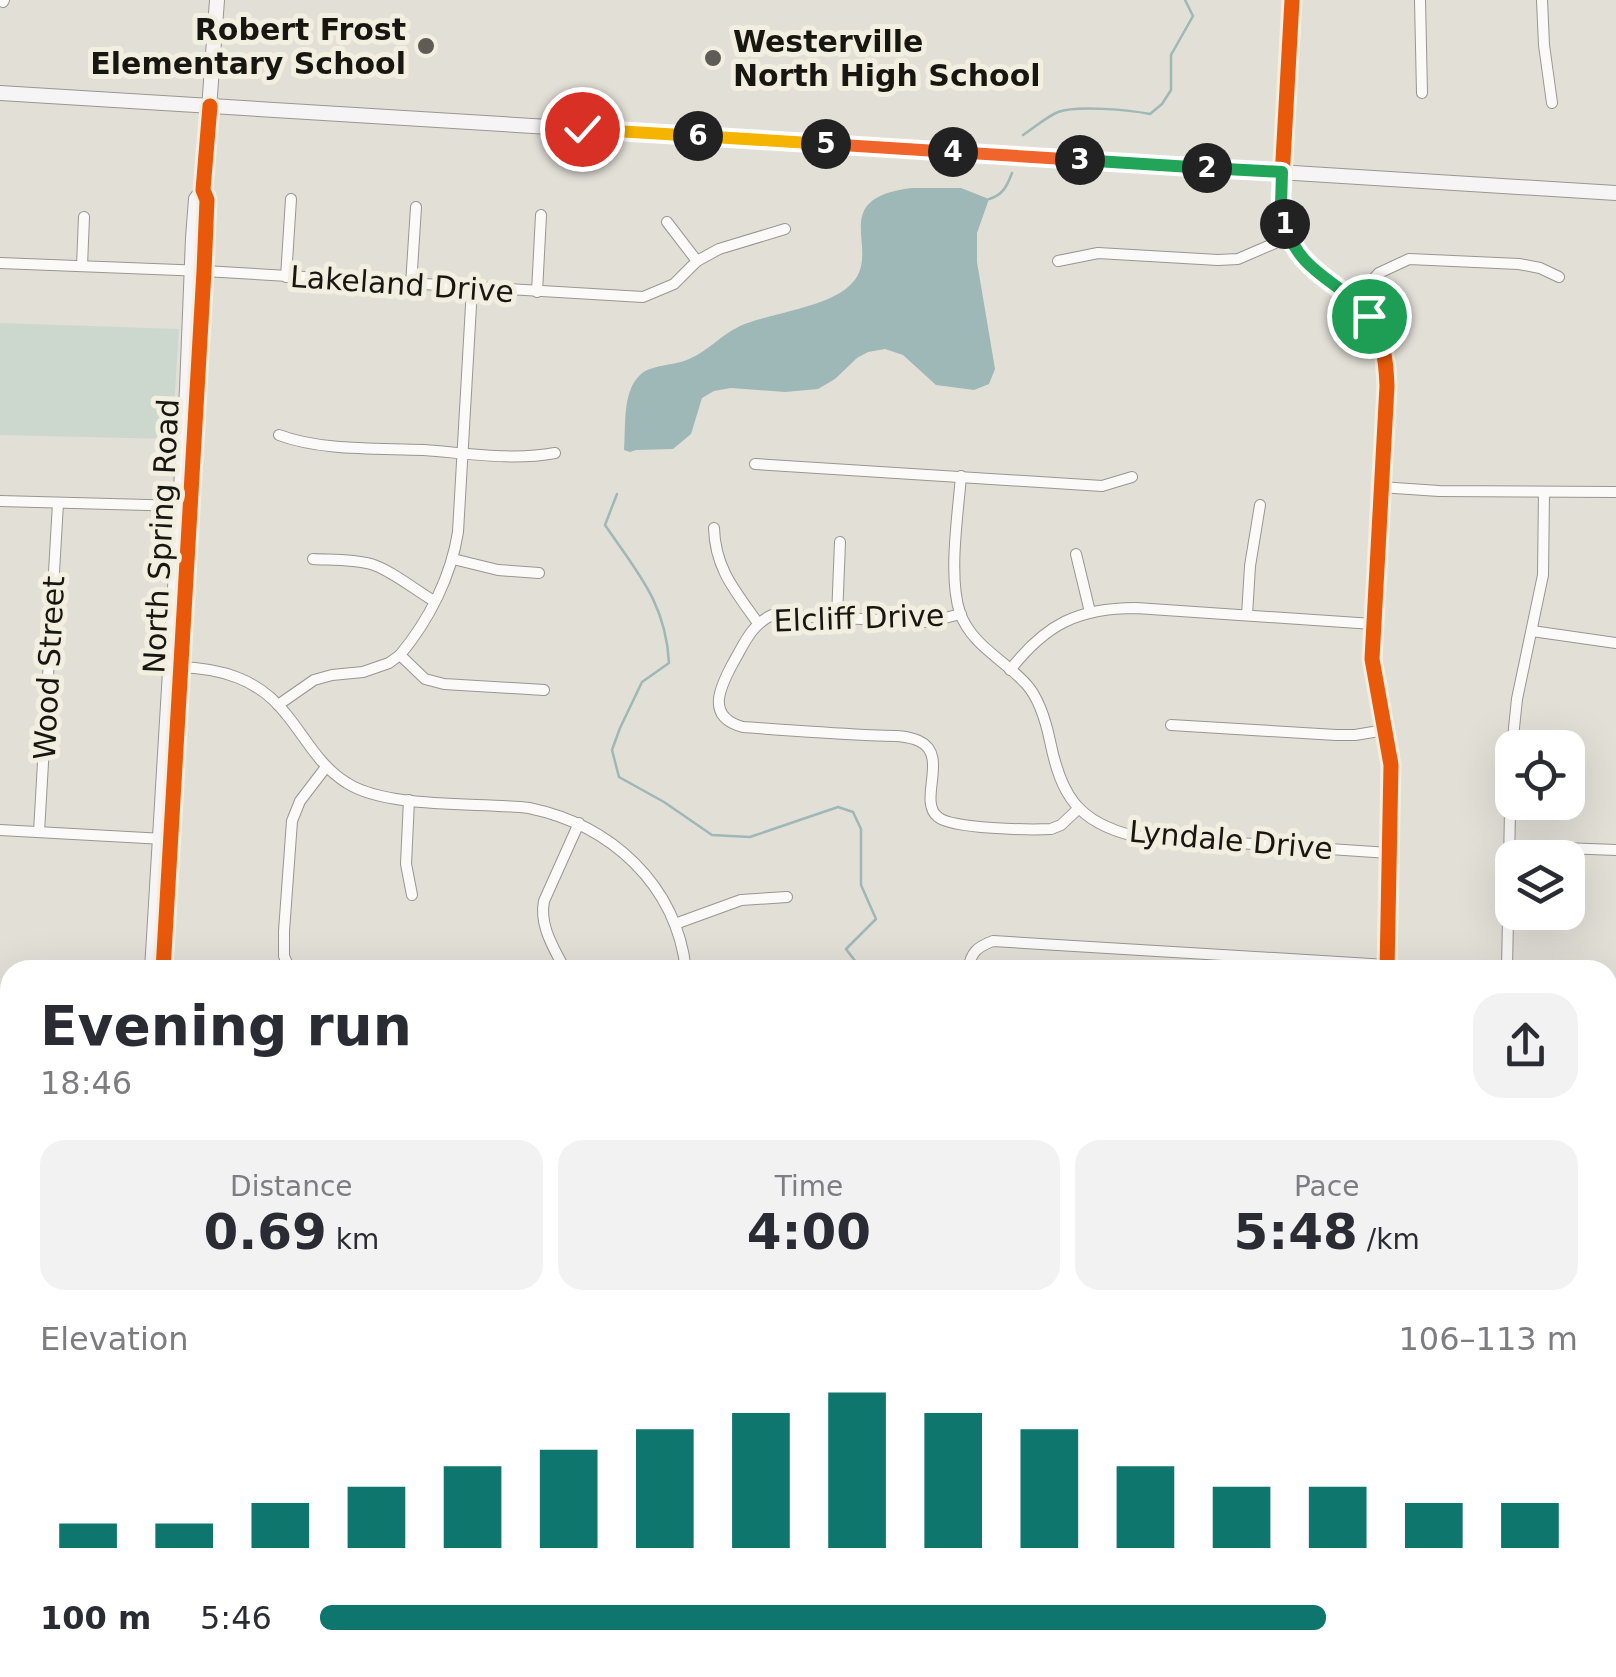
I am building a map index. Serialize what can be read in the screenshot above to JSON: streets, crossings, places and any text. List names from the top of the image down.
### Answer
{
  "streets": {
    "main road": ["North Spring Road"],
    "street": [
      "Lakeland Drive",
      "Elcliff Drive",
      "Wood Street",
      "Lyndale Drive"
    ]
  },
  "crossings": [
    ["Lakeland Drive", "North Spring Road"],
    ["Elcliff Drive", "Lyndale Drive"]
  ],
  "places": ["Robert Frost Elementary School", "Westerville North High School"],
  "page": {
    "pins": [
      "6",
      "5",
      "4",
      "3",
      "2",
      "1"
    ],
    "heading": ["Evening run", "18:46"],
    "stats": [
      ["Distance", "0.69 km"],
      ["Time", "4:00"],
      ["Pace", "5:48 /km"]
    ],
    "chart": ["Elevation", "106–113 m"],
    "list": [
      {
        "name": "100 m",
        "note": "5:46"
      }
    ]
  }
}
